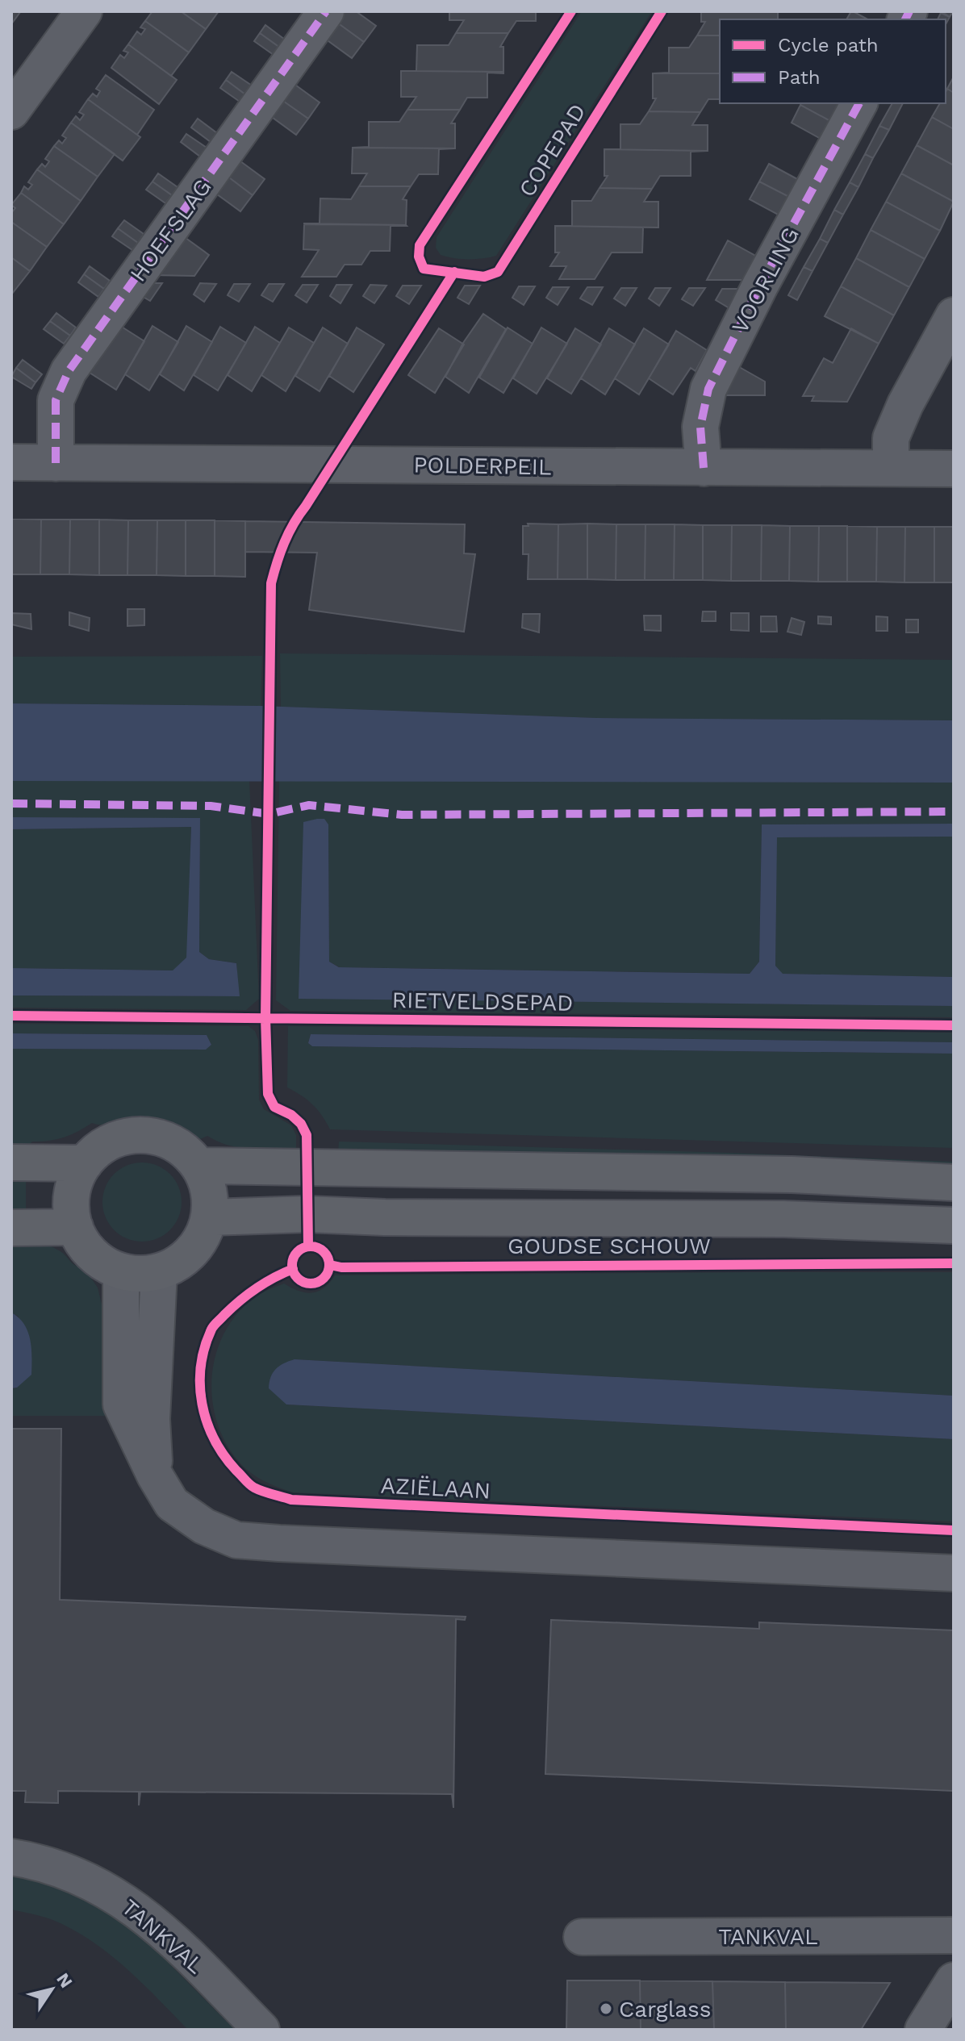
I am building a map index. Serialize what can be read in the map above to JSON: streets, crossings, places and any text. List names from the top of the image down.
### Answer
{
  "streets": {
    "main road": ["GOUDSE SCHOUW"],
    "street": [
      "HOEFSLAG",
      "VOORLING",
      "POLDERPEIL",
      "TANKVAL"
    ],
    "cycle path": ["COPEPAD", "RIETVELDSEPAD", "AZIËLAAN"]
  },
  "crossings": [
    ["HOEFSLAG", "POLDERPEIL"],
    ["VOORLING", "POLDERPEIL"]
  ],
  "places": ["Carglass"],
  "legend": ["Cycle path", "Path"],
  "north": "top right"
}
